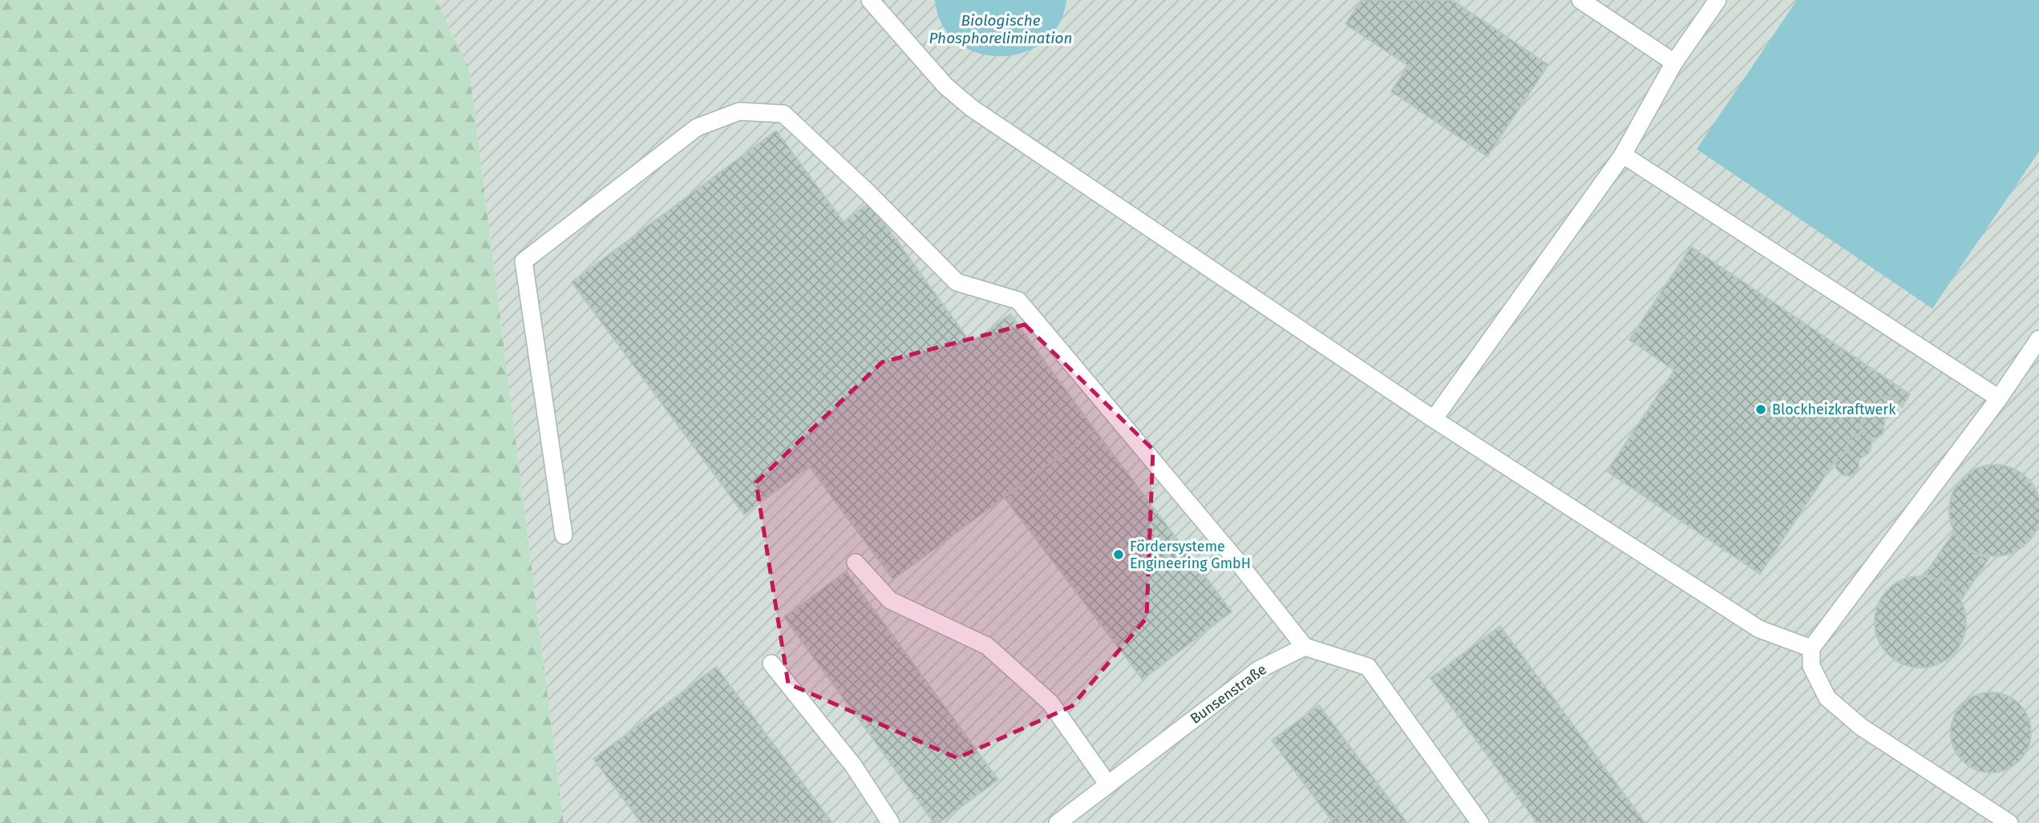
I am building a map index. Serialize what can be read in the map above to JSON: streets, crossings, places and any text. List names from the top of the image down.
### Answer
{
  "streets": {
    "street": ["Bunsenstraße"]
  },
  "water": ["Biologische Phosphorelimination"],
  "places": ["Blockheizkraftwerk", "Fördersysteme Engineering GmbH"]
}
